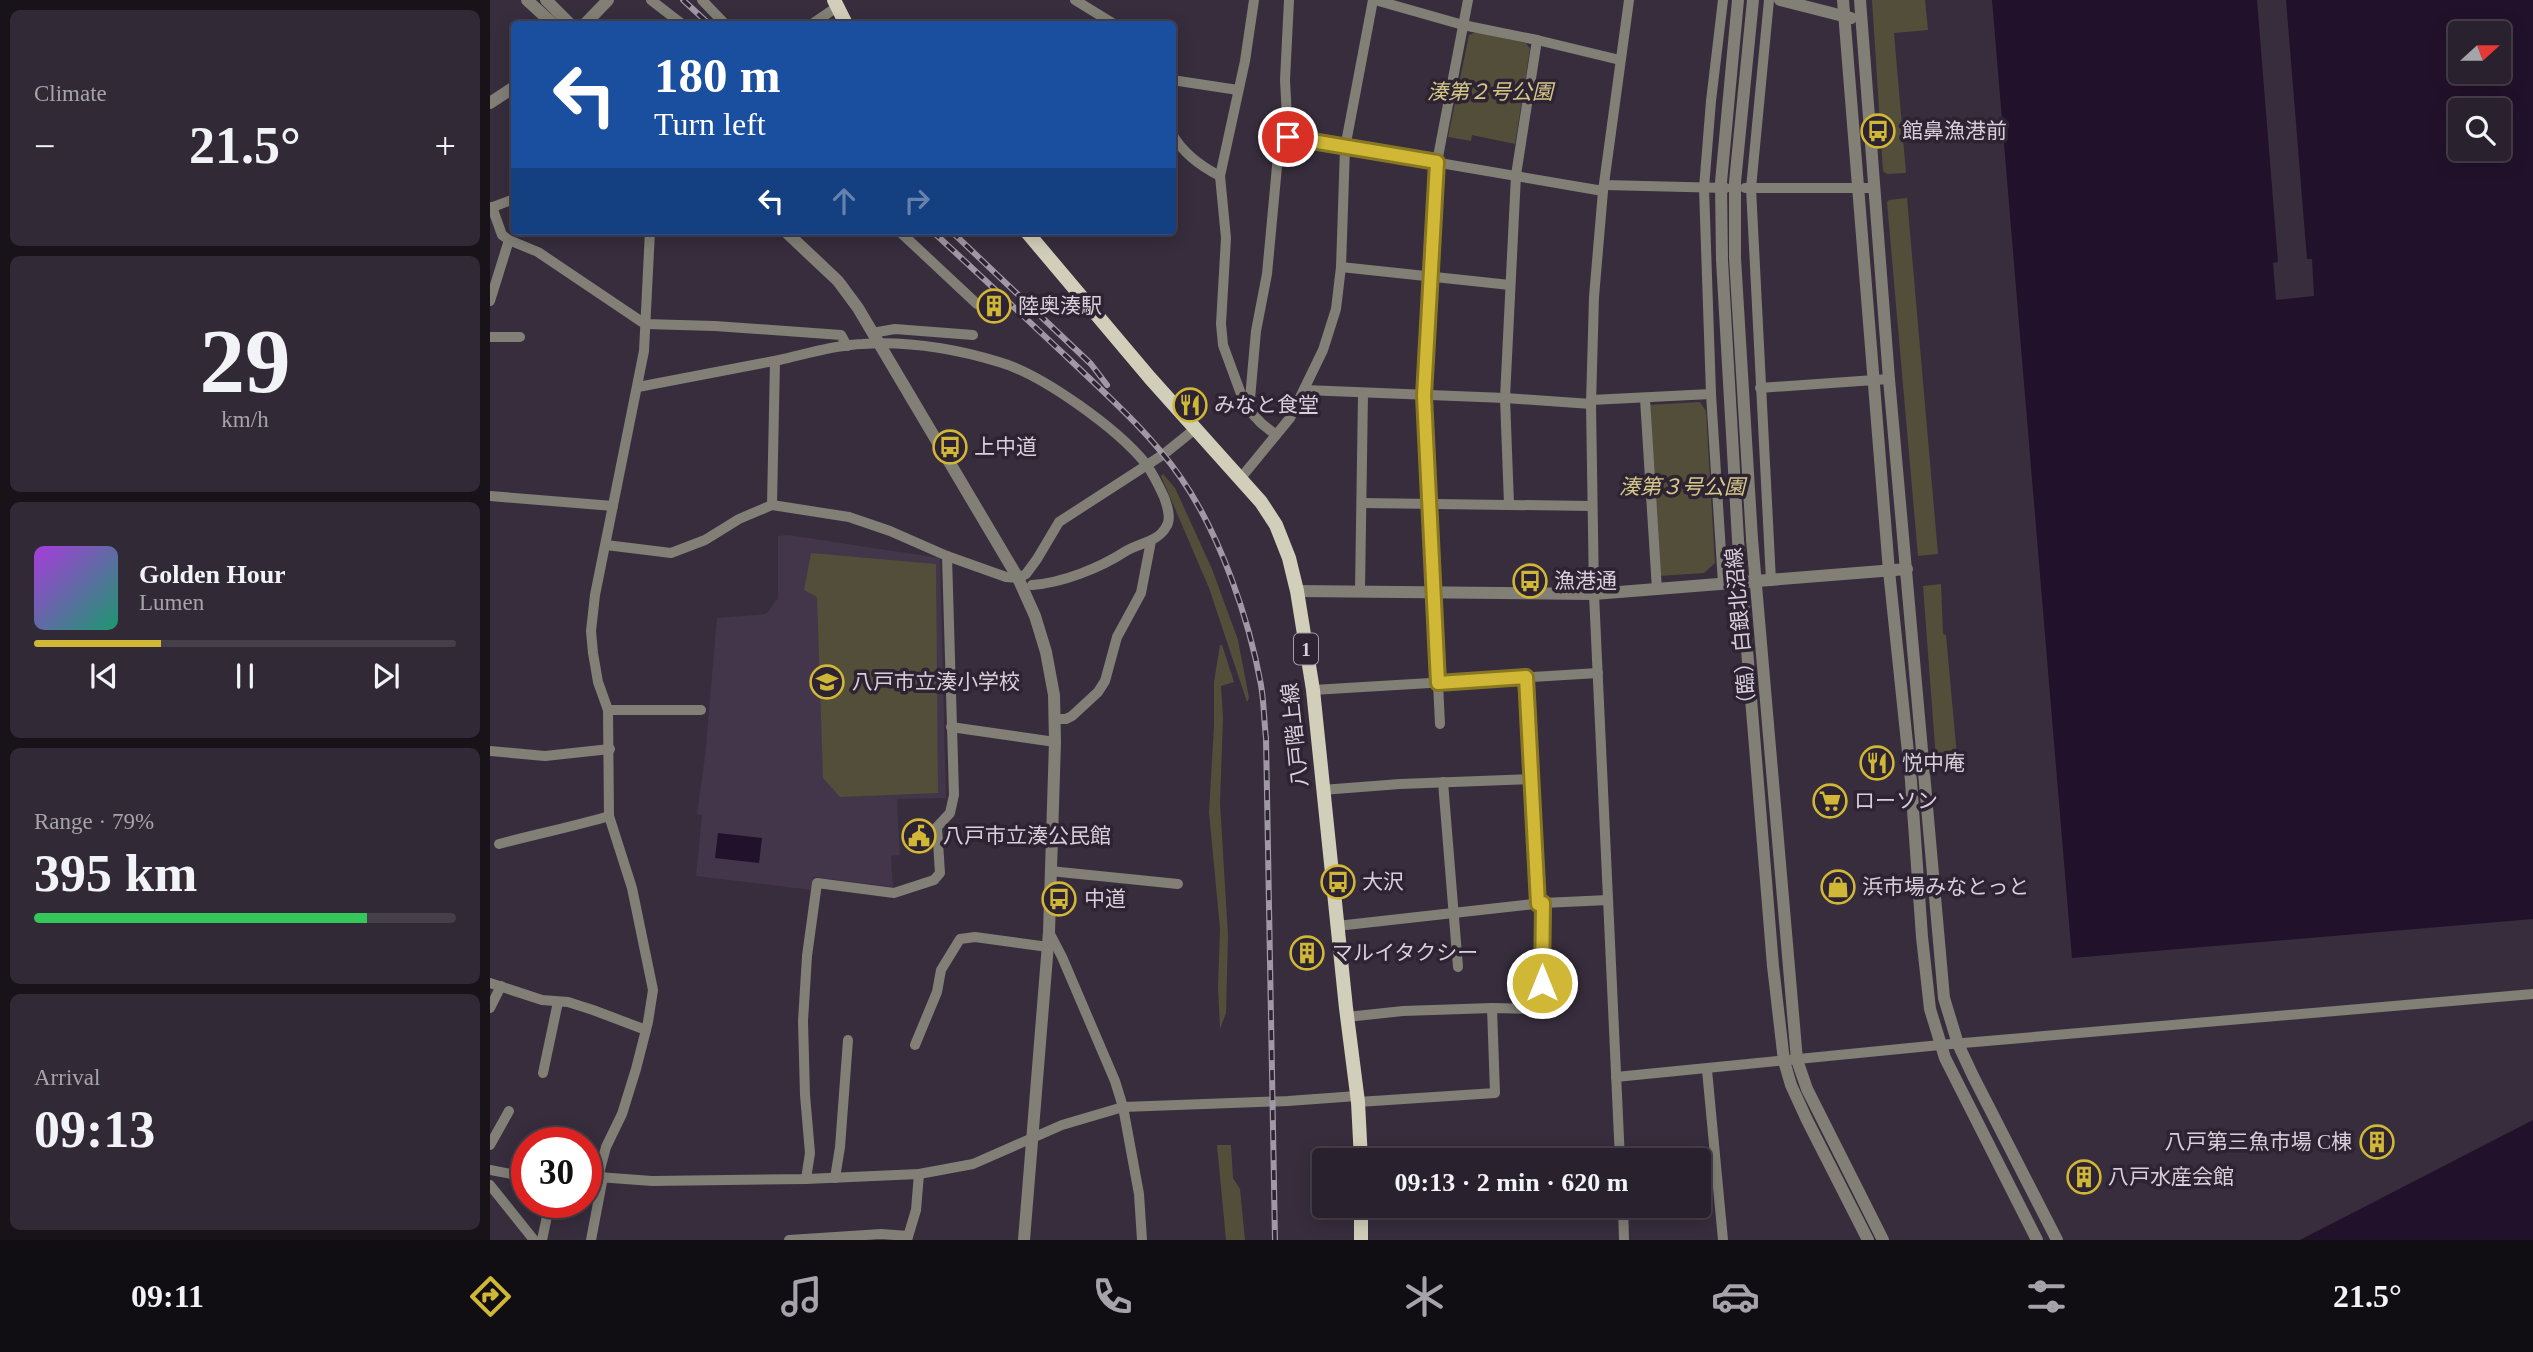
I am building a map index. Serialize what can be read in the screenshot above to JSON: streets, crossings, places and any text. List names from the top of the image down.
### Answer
{
  "streets": {
    "main road": ["1", "八戸階上線"],
    "street": ["（臨）白銀北沼線"]
  },
  "parks": ["湊第２号公園", "湊第３号公園"],
  "places": {
    "bus stop": [
      "館鼻漁港前",
      "上中道",
      "漁港通",
      "大沢",
      "中道"
    ],
    "building": [
      "陸奥湊駅",
      "マルイタクシー",
      "八戸第三魚市場 C棟",
      "八戸水産会館"
    ],
    "restaurant": ["みなと食堂", "悦中庵"],
    "school or university": ["八戸市立湊小学校"],
    "supermarket": ["ローソン"],
    "public building": ["八戸市立湊公民館"],
    "shop": ["浜市場みなとっと"]
  },
  "north": "right",
  "page": {
    "tile": [
      "Climate",
      ["29", "km/h"],
      ["Range · 79%", "395 km"],
      ["Arrival", "09:13"]
    ],
    "turn": ["180 m", "Turn left"],
    "heat": ["−", "21.5°", "+"],
    "song": ["Golden Hour", "Lumen"],
    "limit": "30",
    "trip": "09:13 · 2 min · 620 m",
    "tabs": ["09:11", "21.5°"]
  }
}
